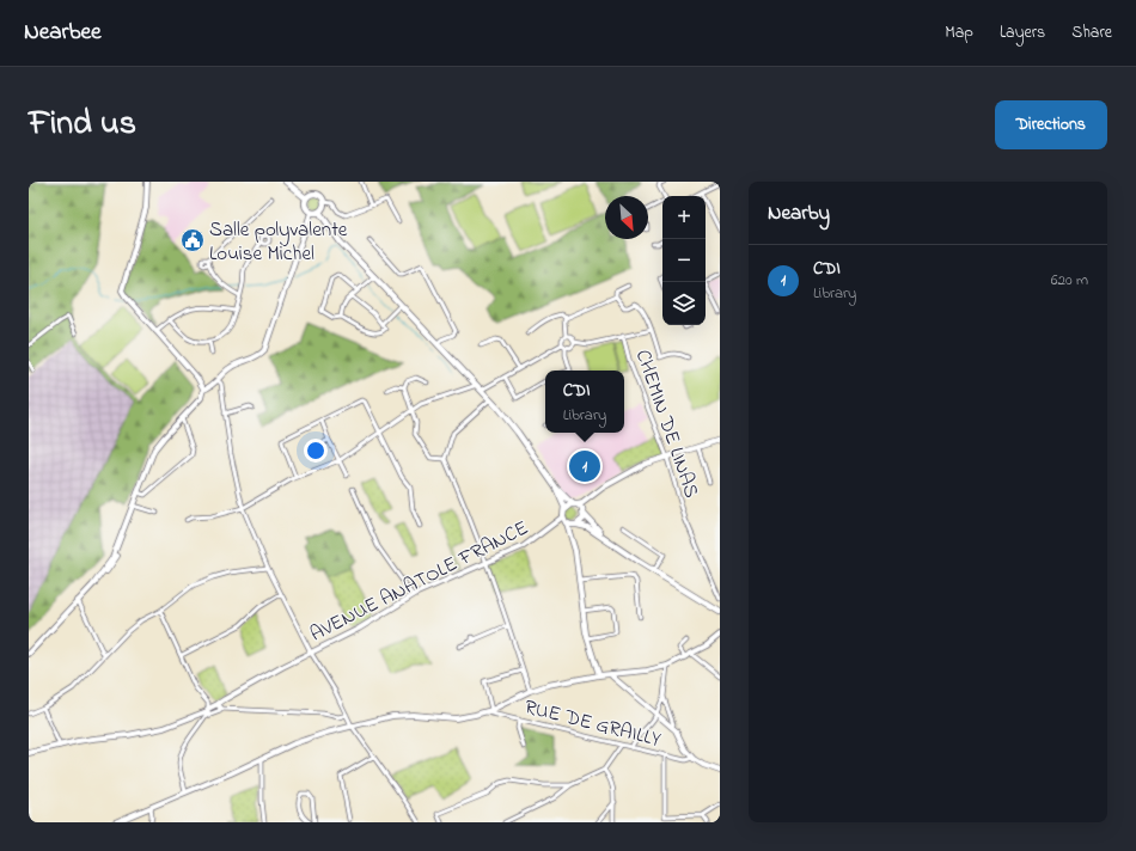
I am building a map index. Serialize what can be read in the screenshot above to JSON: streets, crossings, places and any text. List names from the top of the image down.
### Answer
{
  "streets": {
    "street": ["CHEMIN DE LINAS", "AVENUE ANATOLE FRANCE", "RUE DE GRAILLY"]
  },
  "places": {
    "public building": ["Salle polyvalente Louise Michel"]
  },
  "north": "bottom right",
  "page": {
    "header": "Nearbee",
    "nav": ["Map", "Layers", "Share"],
    "title": "Find us",
    "buttons": "Directions",
    "heading": "Nearby",
    "map_buttons": ["+", "−"],
    "list": [
      {
        "mark": "1",
        "name": "CDI",
        "note": "Library",
        "value": "620 m"
      }
    ],
    "popup": ["CDI", "Library"],
    "pins": "1"
  }
}
